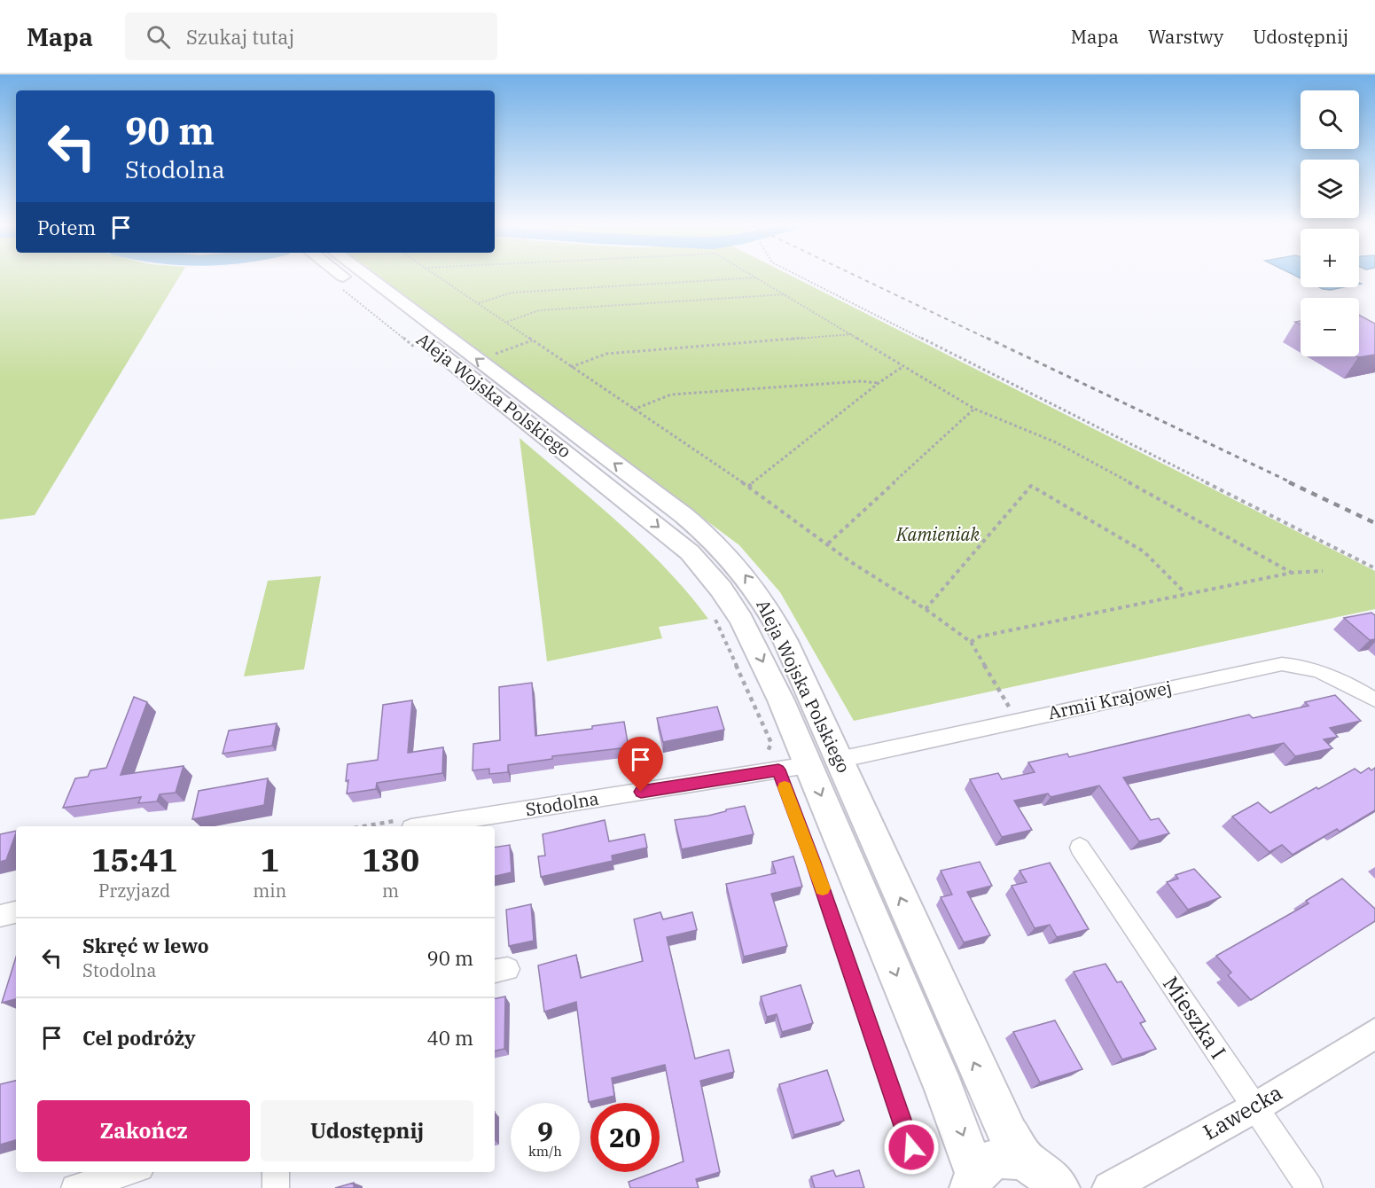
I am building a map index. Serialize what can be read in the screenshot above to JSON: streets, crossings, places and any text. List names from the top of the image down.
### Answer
{
  "streets": {
    "main road": ["Aleja Wojska Polskiego"],
    "street": [
      "Armii Krajowej",
      "Stodolna",
      "Mieszka I",
      "Ławecka"
    ]
  },
  "crossings": [
    ["Aleja Wojska Polskiego", "Armii Krajowej"],
    ["Aleja Wojska Polskiego", "Stodolna"],
    ["Armii Krajowej", "Stodolna"],
    ["Mieszka I", "Ławecka"]
  ],
  "parks": ["Kamieniak"],
  "page": {
    "header": "Mapa",
    "search": "Szukaj tutaj",
    "nav": ["Mapa", "Warstwy", "Udostępnij"],
    "map_buttons": ["+", "−"],
    "turn": ["90 m", "Stodolna"],
    "then": "Potem",
    "eta": [
      "15:41",
      "Przyjazd",
      "1",
      "min",
      "130",
      "m"
    ],
    "list": [
      {
        "name": "Skręć w lewo",
        "note": "Stodolna",
        "value": "90 m"
      },
      {
        "name": "Cel podróży",
        "value": "40 m"
      }
    ],
    "buttons": ["Zakończ", "Udostępnij"],
    "speed": "9 km/h",
    "limit": "20"
  }
}
